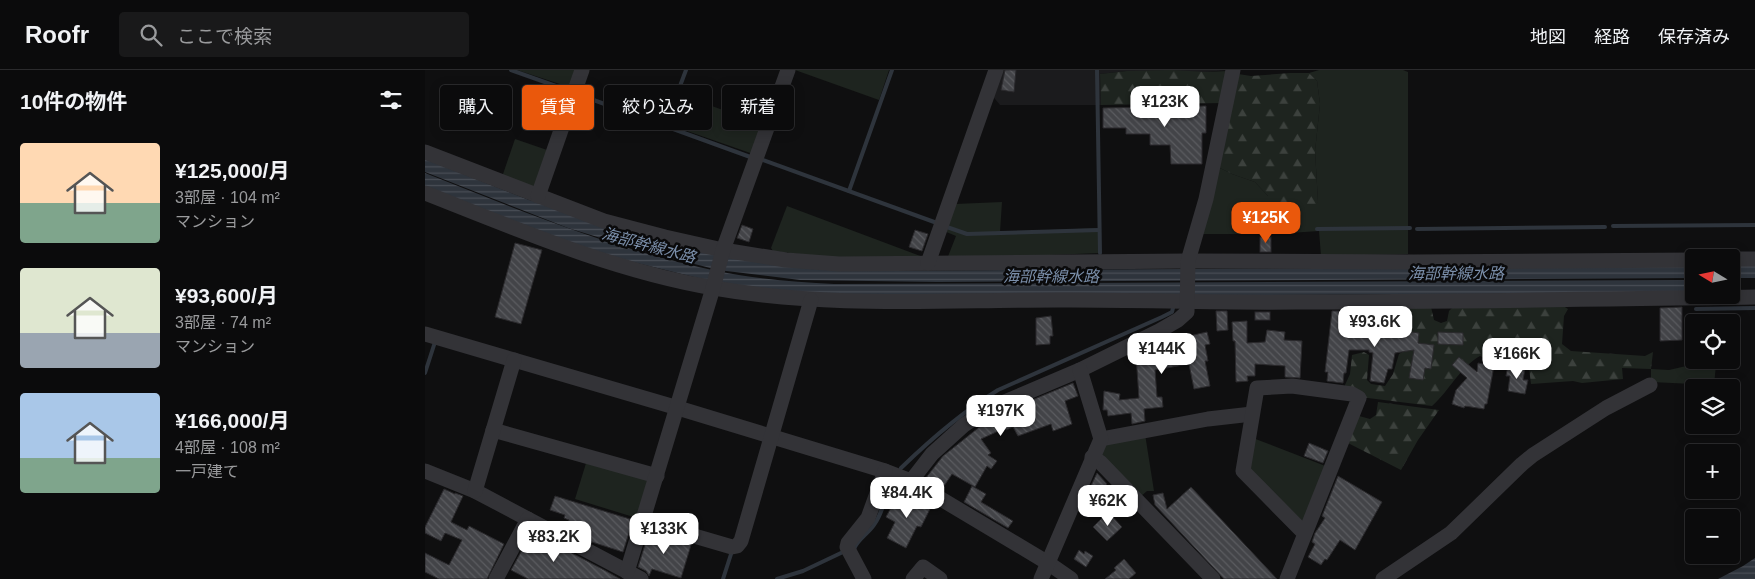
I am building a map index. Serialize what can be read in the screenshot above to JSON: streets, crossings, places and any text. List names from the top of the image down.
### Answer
{
  "water": ["海部幹線水路"],
  "north": "left",
  "page": {
    "header": "Roofr",
    "search": "ここで検索",
    "nav": ["地図", "経路", "保存済み"],
    "heading": "10件の物件",
    "chip": [
      "購入",
      "賃貸",
      "絞り込み",
      "新着"
    ],
    "price": [
      "¥123K",
      "¥125K",
      "¥93.6K",
      "¥144K",
      "¥166K",
      "¥197K",
      "¥84.4K",
      "¥62K",
      "¥133K",
      "¥83.2K"
    ],
    "list": [
      {
        "name": "¥125,000/月",
        "note": "3部屋 · 104 m² · マンション"
      },
      {
        "name": "¥93,600/月",
        "note": "3部屋 · 74 m² · マンション"
      },
      {
        "name": "¥166,000/月",
        "note": "4部屋 · 108 m² · 一戸建て"
      }
    ],
    "map_buttons": ["+", "−"]
  }
}
